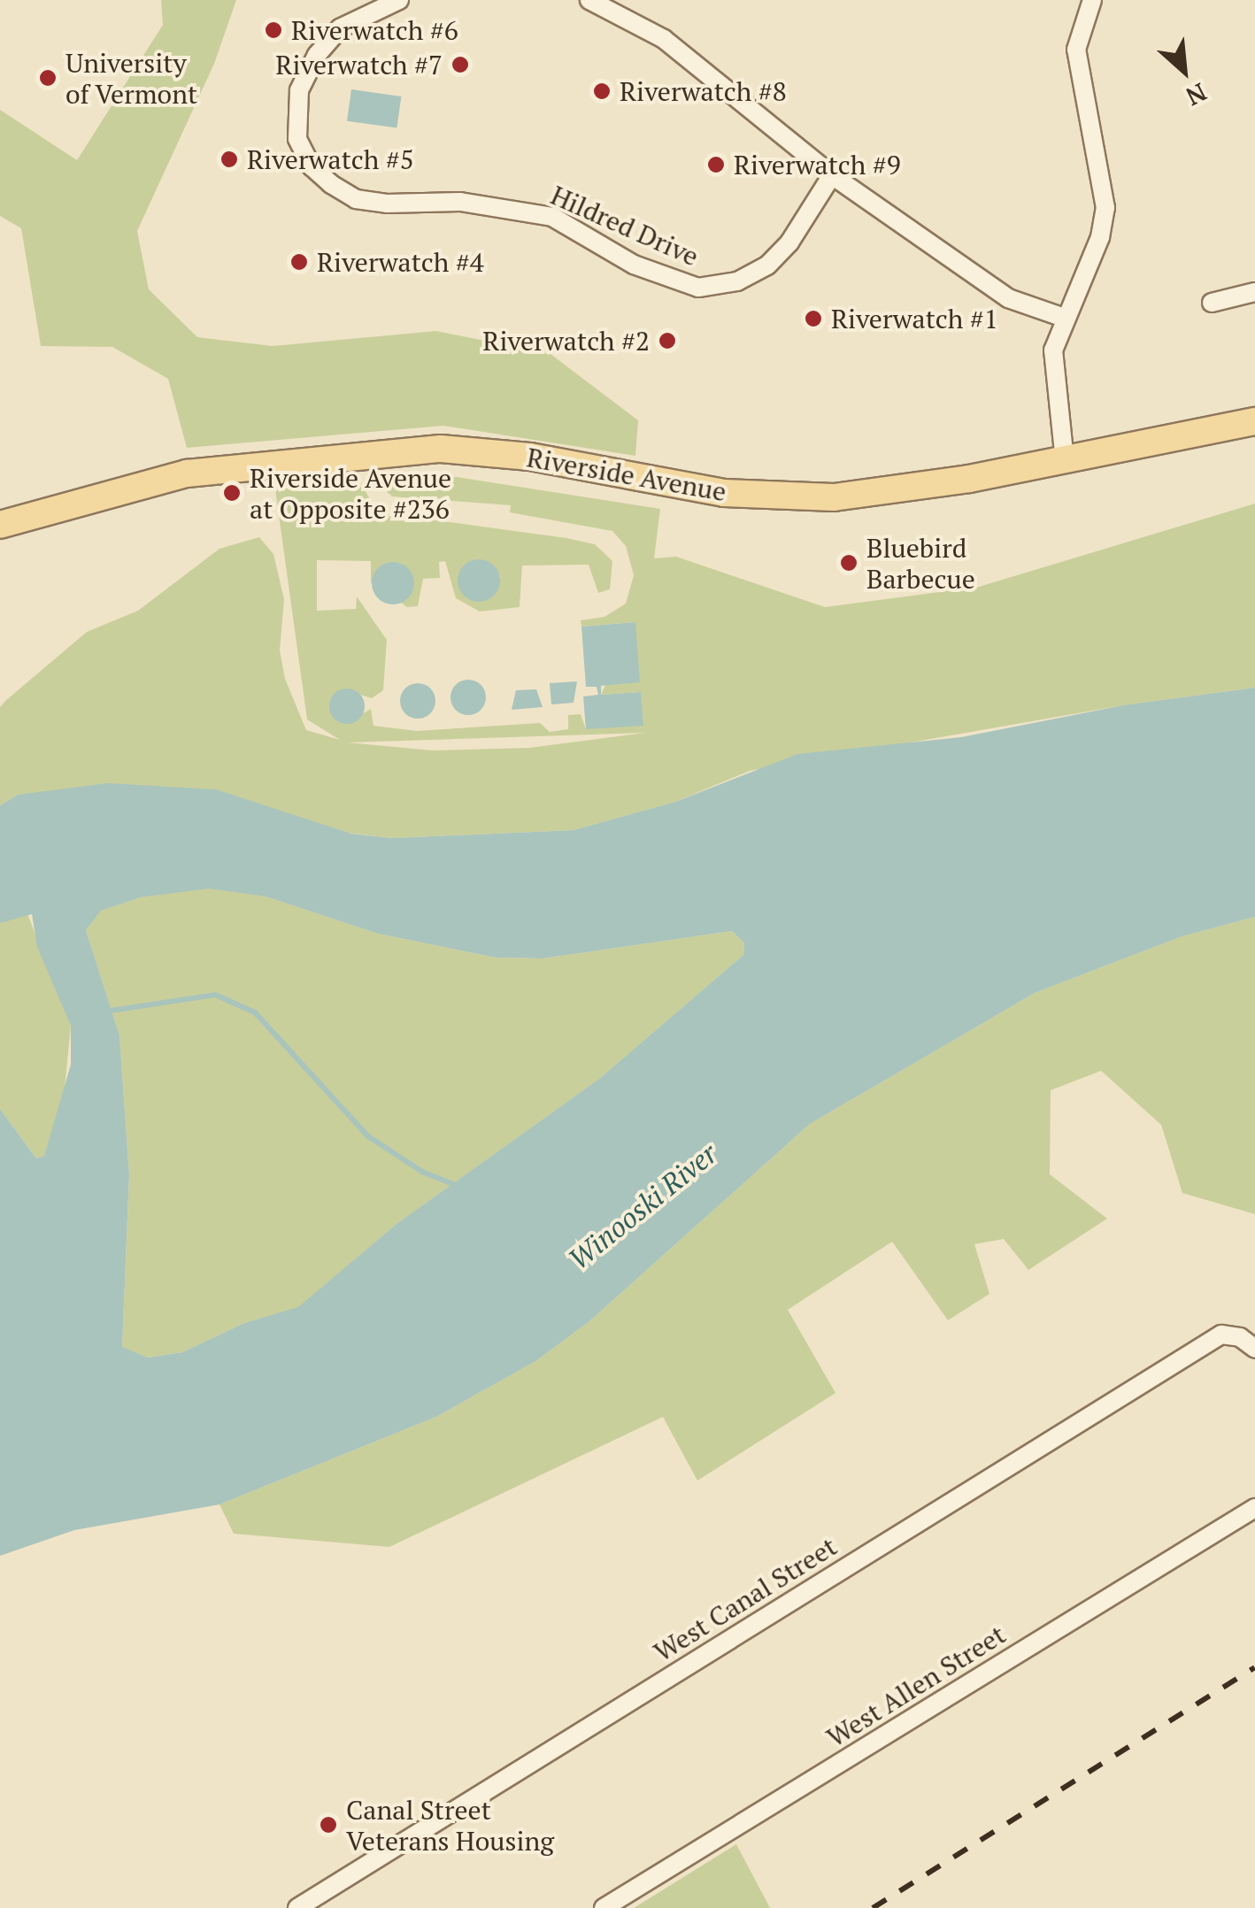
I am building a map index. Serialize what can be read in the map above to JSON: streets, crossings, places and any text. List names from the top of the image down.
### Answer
{
  "streets": {
    "main road": ["Riverside Avenue"],
    "street": ["Hildred Drive", "West Canal Street", "West Allen Street"]
  },
  "water": ["Winooski River"],
  "places": [
    "Riverwatch #6",
    "Riverwatch #7",
    "University of Vermont",
    "Riverwatch #8",
    "Riverwatch #5",
    "Riverwatch #9",
    "Riverwatch #4",
    "Riverwatch #1",
    "Riverwatch #2",
    "Riverside Avenue at Opposite #236",
    "Bluebird Barbecue",
    "Canal Street Veterans Housing"
  ],
  "north": "bottom right"
}
